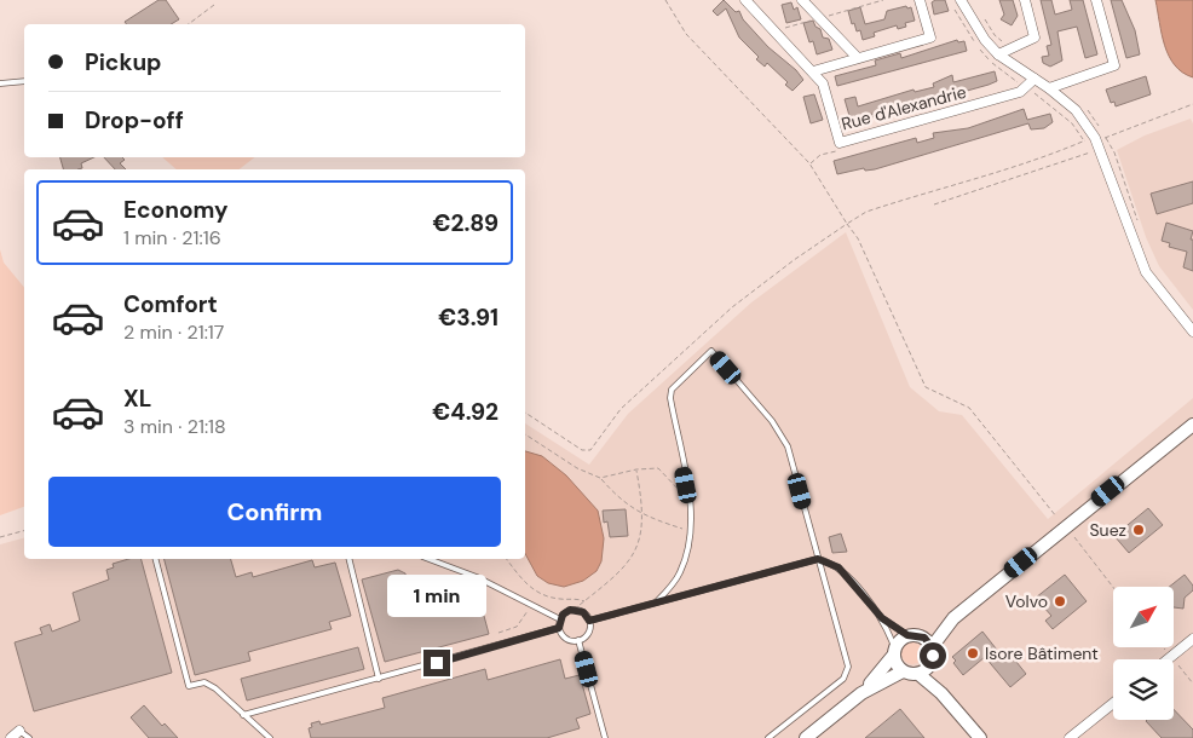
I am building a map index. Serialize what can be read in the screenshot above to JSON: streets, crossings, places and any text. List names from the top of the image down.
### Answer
{
  "streets": {
    "street": ["Rue d'Alexandrie"]
  },
  "places": ["Suez", "Volvo", "Isore Bâtiment"],
  "north": "top right",
  "page": {
    "banner": ["Pickup", "Drop-off"],
    "list": [
      {
        "name": "Economy",
        "note": "1 min · 21:16",
        "value": "€2.89"
      },
      {
        "name": "Comfort",
        "note": "2 min · 21:17",
        "value": "€3.91"
      },
      {
        "name": "XL",
        "note": "3 min · 21:18",
        "value": "€4.92"
      }
    ],
    "buttons": "Confirm",
    "bubble": "1 min"
  }
}
